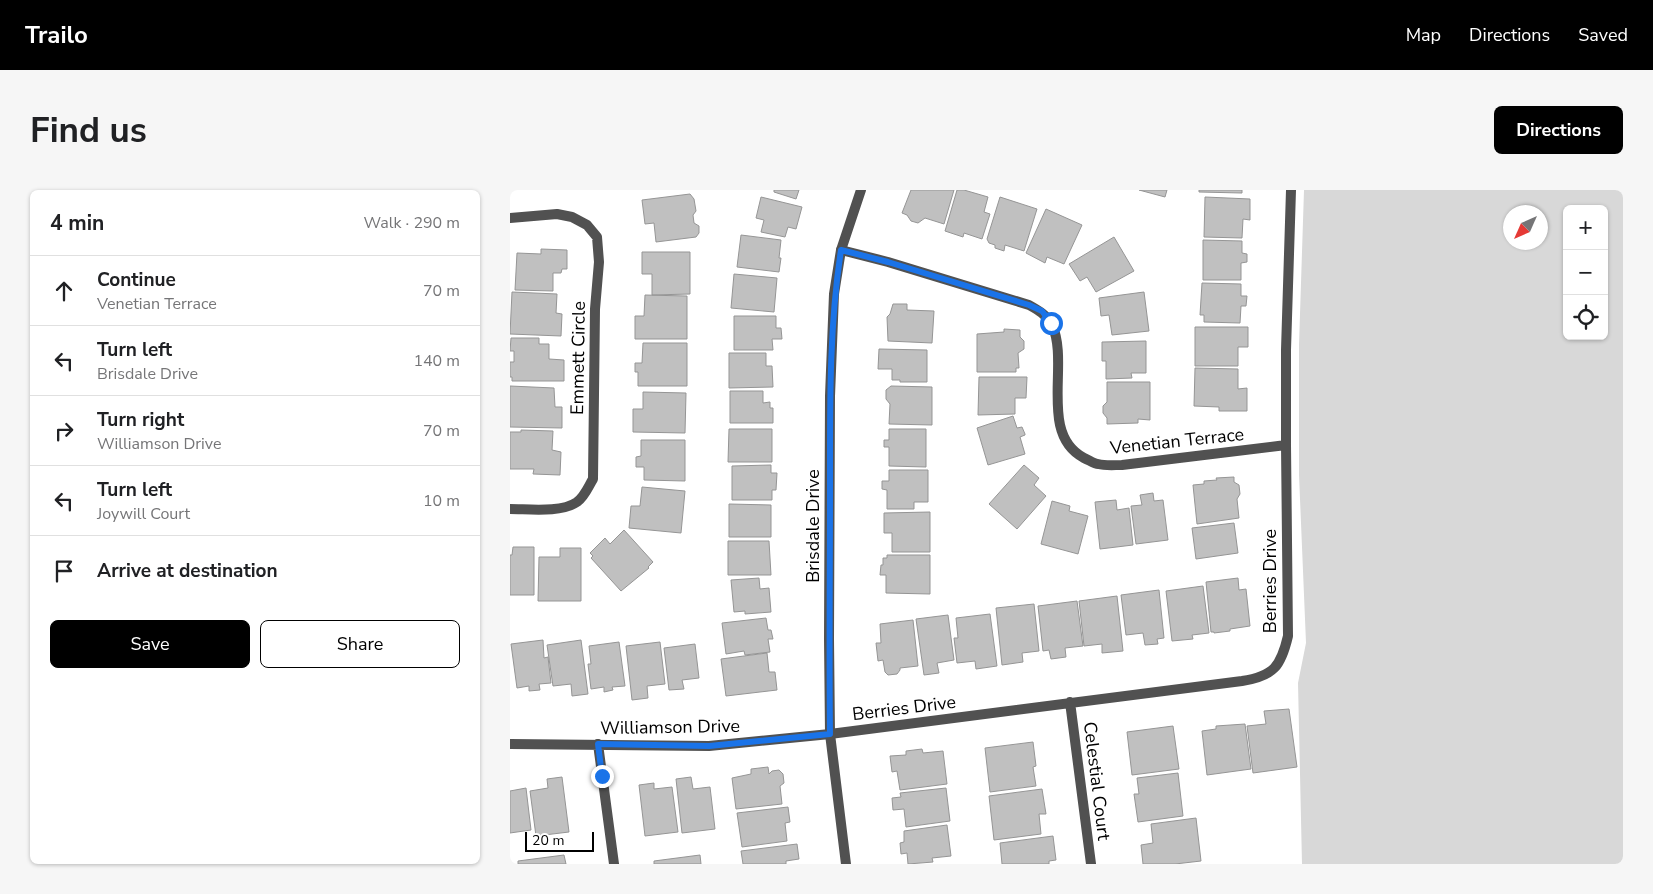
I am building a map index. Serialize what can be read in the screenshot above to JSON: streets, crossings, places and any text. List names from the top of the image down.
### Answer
{
  "streets": {
    "street": [
      "Emmett Circle",
      "Venetian Terrace",
      "Brisdale Drive",
      "Berries Drive",
      "Williamson Drive",
      "Celestial Court"
    ]
  },
  "crossings": [
    ["Venetian Terrace", "Brisdale Drive"],
    ["Venetian Terrace", "Berries Drive"],
    ["Brisdale Drive", "Berries Drive"],
    ["Brisdale Drive", "Williamson Drive"],
    ["Berries Drive", "Williamson Drive"],
    ["Berries Drive", "Celestial Court"]
  ],
  "scale_bar": "20 m",
  "north": "bottom left",
  "page": {
    "header": "Trailo",
    "nav": ["Map", "Directions", "Saved"],
    "buttons": [
      "Directions",
      ["Save", "Share"]
    ],
    "title": "Find us",
    "heading": ["4 min", "Walk · 290 m"],
    "map_buttons": ["+", "−"],
    "list": [
      ["Continue", "Venetian Terrace", "70 m"],
      ["Turn left", "Brisdale Drive", "140 m"],
      ["Turn right", "Williamson Drive", "70 m"],
      ["Turn left", "Joywill Court", "10 m"],
      "Arrive at destination"
    ],
    "scale": "20 m"
  }
}
